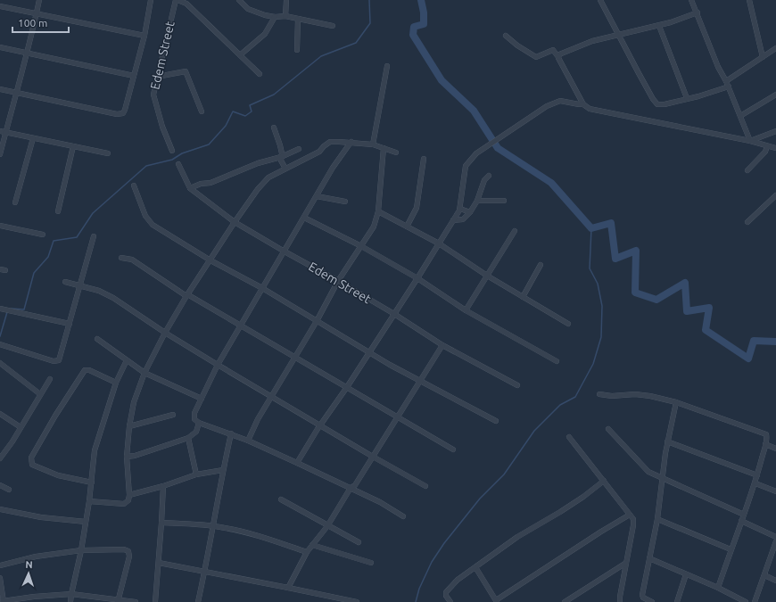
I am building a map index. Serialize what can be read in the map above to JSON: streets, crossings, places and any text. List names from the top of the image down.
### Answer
{
  "streets": {
    "street": ["Edem Street"]
  },
  "scale_bar": "100 m",
  "north": "top"
}
